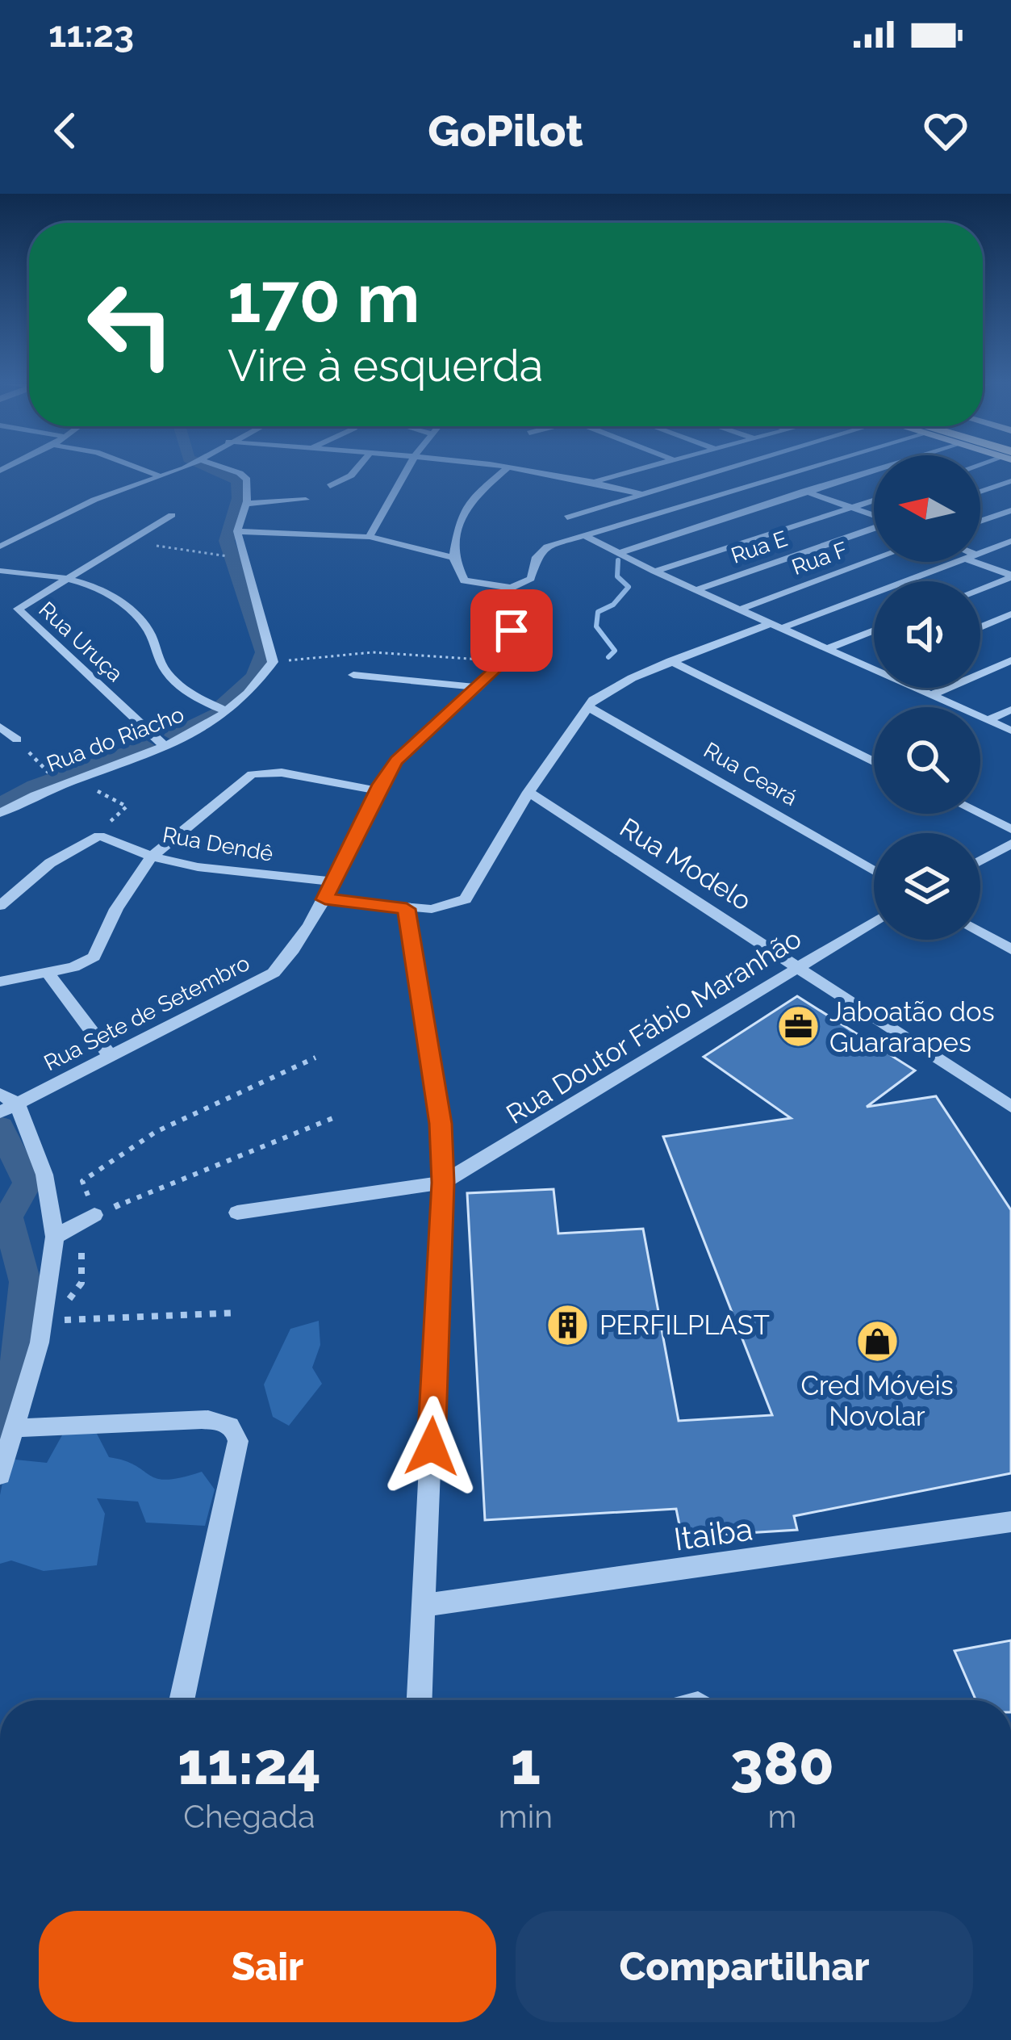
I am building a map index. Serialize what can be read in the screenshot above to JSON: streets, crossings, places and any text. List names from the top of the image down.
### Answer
{
  "streets": {
    "street": [
      "Rua E",
      "Rua F",
      "Rua Uruça",
      "Rua do Riacho",
      "Rua Ceará",
      "Rua Dendê",
      "Rua Modelo",
      "Rua Sete de Setembro",
      "Rua Doutor Fábio Maranhão",
      "Itaiba"
    ]
  },
  "crossings": [
    ["Rua Uruça", "Rua do Riacho"],
    ["Rua Dendê", "Rua Sete de Setembro"],
    ["Rua Modelo", "Rua Doutor Fábio Maranhão"]
  ],
  "places": {
    "office": ["Jaboatão dos Guararapes"],
    "building": ["PERFILPLAST"],
    "shop": ["Cred Móveis Novolar"]
  },
  "north": "left",
  "page": {
    "status": "11:23",
    "header": "GoPilot",
    "turn": ["170 m", "Vire à esquerda"],
    "eta": [
      "11:24",
      "Chegada",
      "1",
      "min",
      "380",
      "m"
    ],
    "buttons": ["Sair", "Compartilhar"]
  }
}
